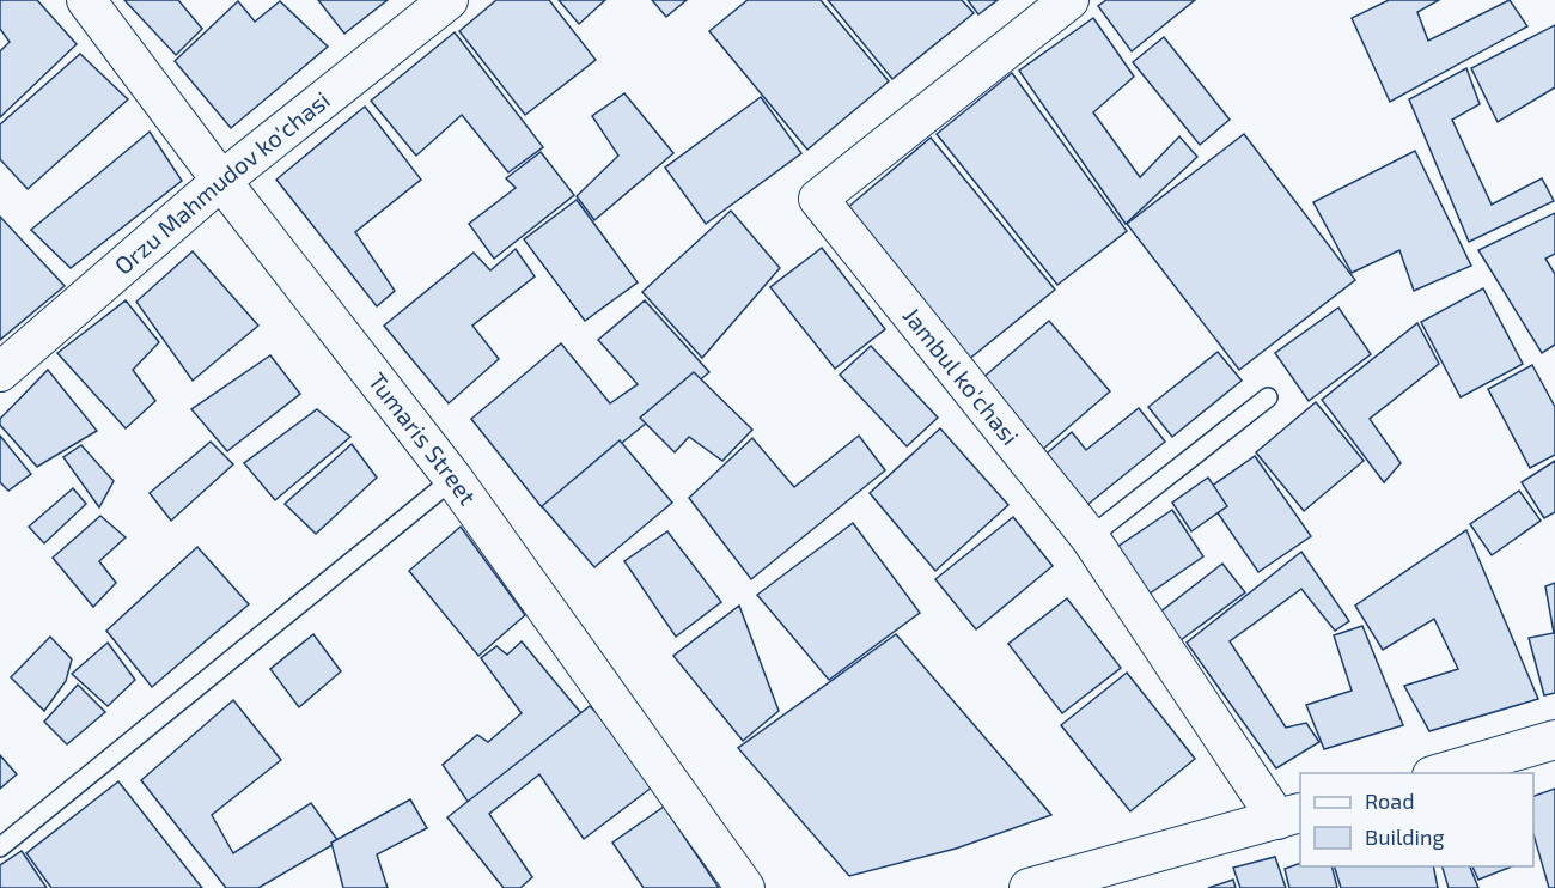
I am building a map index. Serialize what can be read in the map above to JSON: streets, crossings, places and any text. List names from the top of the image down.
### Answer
{
  "streets": {
    "street": ["Orzu Mahmudov ko'chasi", "Jambul ko'chasi", "Tumaris Street"]
  },
  "crossings": [
    ["Orzu Mahmudov ko'chasi", "Tumaris Street"]
  ],
  "legend": ["Road", "Building"]
}
